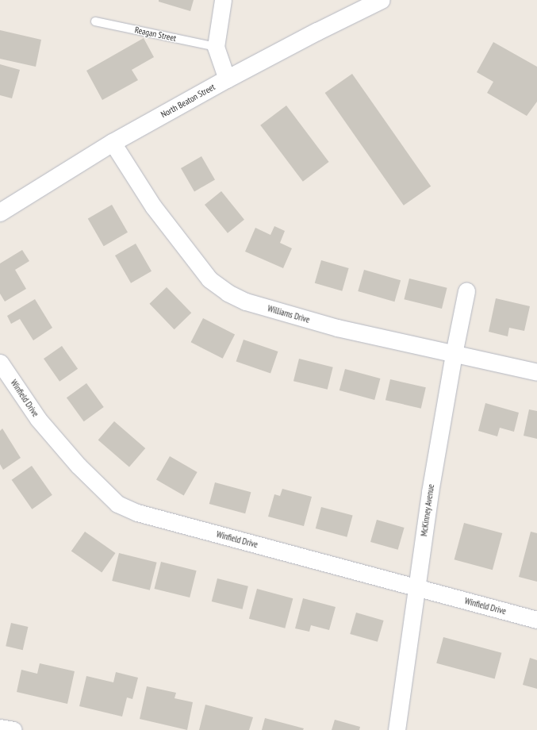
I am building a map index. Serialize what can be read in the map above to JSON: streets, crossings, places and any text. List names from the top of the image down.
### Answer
{
  "streets": {
    "main road": ["North Beaton Street"],
    "street": ["Williams Drive", "Winfield Drive", "McKinney Avenue"],
    "lane": ["Reagan Street"]
  },
  "crossings": [
    ["North Beaton Street", "Williams Drive"],
    ["Williams Drive", "McKinney Avenue"],
    ["Winfield Drive", "McKinney Avenue"]
  ]
}
